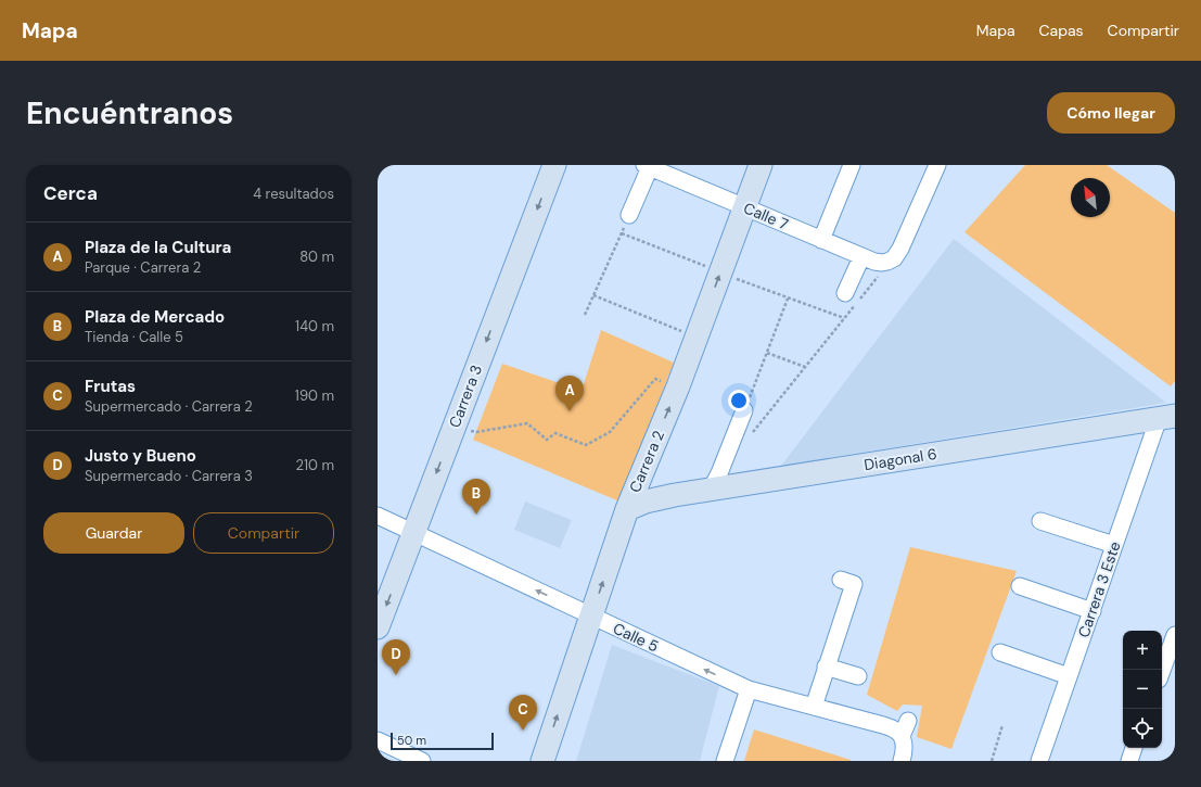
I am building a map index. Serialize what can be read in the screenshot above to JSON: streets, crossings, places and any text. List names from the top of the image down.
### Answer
{
  "streets": {
    "street": [
      "Calle 7",
      "Carrera 3",
      "Diagonal 6",
      "Carrera 2",
      "Carrera 3 Este",
      "Calle 5"
    ]
  },
  "crossings": [
    ["Calle 7", "Carrera 2"],
    ["Carrera 3", "Calle 5"],
    ["Diagonal 6", "Carrera 2"],
    ["Diagonal 6", "Carrera 3 Este"],
    ["Carrera 2", "Calle 5"]
  ],
  "one_way": ["Carrera 3", "Calle 5"],
  "scale_bar": "50 m",
  "north": "top left",
  "page": {
    "header": "Mapa",
    "nav": ["Mapa", "Capas", "Compartir"],
    "buttons": [
      "Cómo llegar",
      ["Guardar", "Compartir"]
    ],
    "title": "Encuéntranos",
    "heading": ["Cerca", "4 resultados"],
    "list": [
      {
        "mark": "A",
        "name": "Plaza de la Cultura",
        "note": "Parque · Carrera 2",
        "value": "80 m"
      },
      {
        "mark": "B",
        "name": "Plaza de Mercado",
        "note": "Tienda · Calle 5",
        "value": "140 m"
      },
      {
        "mark": "C",
        "name": "Frutas",
        "note": "Supermercado · Carrera 2",
        "value": "190 m"
      },
      {
        "mark": "D",
        "name": "Justo y Bueno",
        "note": "Supermercado · Carrera 3",
        "value": "210 m"
      }
    ],
    "pins": [
      "A",
      "B",
      "D",
      "C"
    ],
    "map_buttons": ["+", "−"],
    "scale": "50 m"
  }
}
